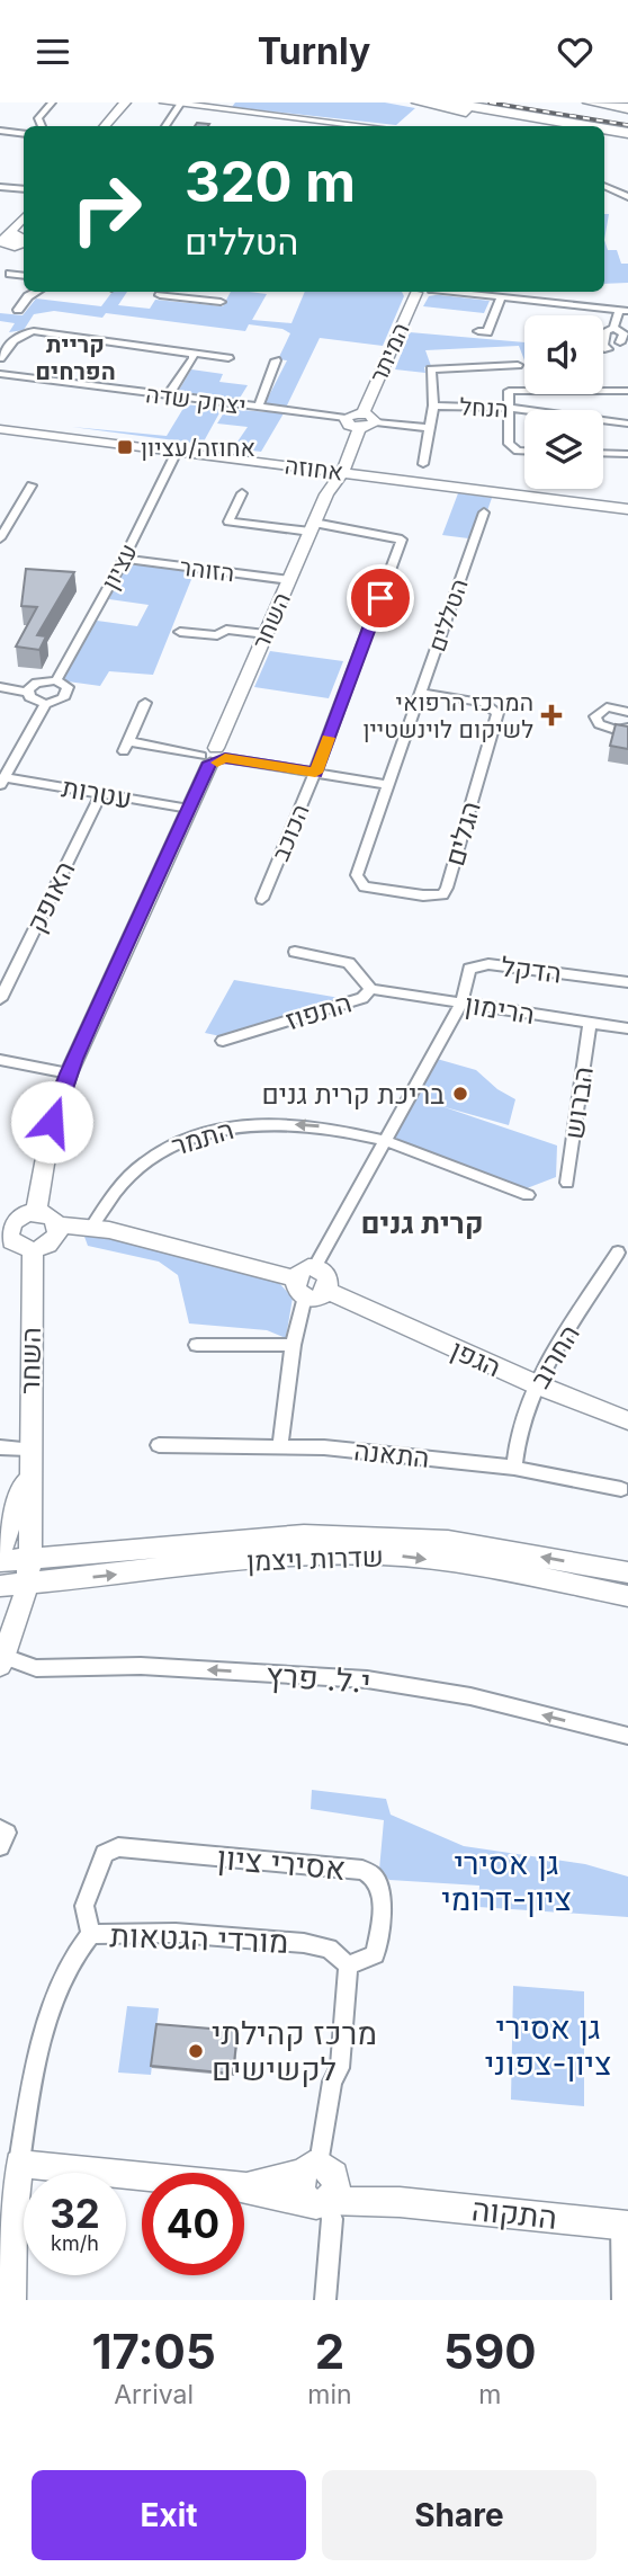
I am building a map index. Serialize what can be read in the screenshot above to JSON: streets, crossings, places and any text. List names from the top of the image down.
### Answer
{
  "streets": {
    "street": [
      "המיתר",
      "יצחק שדה",
      "הנחל",
      "אחוזה",
      "עציון",
      "הזוהר",
      "הטללים",
      "השחר",
      "עטרות",
      "הכוכב",
      "הגלים",
      "האופק",
      "הדקל",
      "הרימון",
      "התפוז",
      "הברוש",
      "התמר",
      "החרוב",
      "הגפן",
      "התאנה",
      "שדרות ויצמן",
      "י.ל. פרץ",
      "אסירי ציון",
      "מורדי הגטאות",
      "התקוה"
    ]
  },
  "crossings": [
    ["אחוזה", "עציון"],
    ["אחוזה", "השחר"],
    ["עציון", "הזוהר"],
    ["הזוהר", "השחר"],
    ["הטללים", "הגלים"],
    ["השחר", "עטרות"],
    ["השחר", "הכוכב"],
    ["השחר", "שדרות ויצמן"],
    ["השחר", "י.ל. פרץ"],
    ["עטרות", "האופק"],
    ["הדקל", "הרימון"],
    ["הרימון", "התפוז"],
    ["הרימון", "הברוש"],
    ["החרוב", "הגפן"],
    ["החרוב", "התאנה"],
    ["אסירי ציון", "מורדי הגטאות"],
    ["מורדי הגטאות", "התקוה"]
  ],
  "one_way": ["התמר", "י.ל. פרץ"],
  "districts": ["קריית הפרחים", "קרית גנים"],
  "parks": ["גן אסירי ציון-דרומי", "גן אסירי ציון-צפוני"],
  "places": {
    "transit": ["אחוזה/עציון"],
    "health": ["המרכז הרפואי לשיקום לוינשטיין"],
    "other": ["בריכת קרית גנים", "מרכז קהילתי לקשישים"]
  },
  "page": {
    "header": "Turnly",
    "turn": ["320 m", "הטללים"],
    "speed": "32 km/h",
    "limit": "40",
    "eta": [
      "17:05",
      "Arrival",
      "2",
      "min",
      "590",
      "m"
    ],
    "buttons": ["Exit", "Share"]
  }
}
